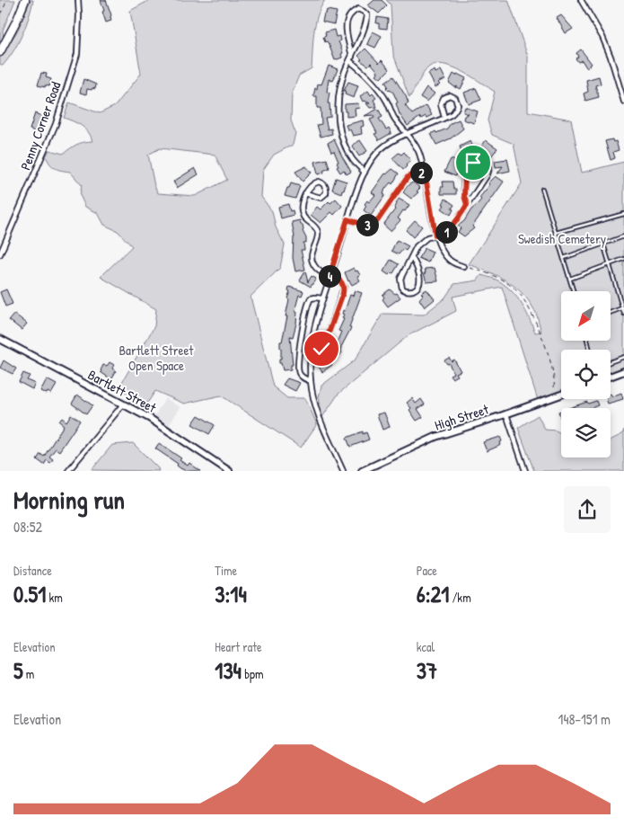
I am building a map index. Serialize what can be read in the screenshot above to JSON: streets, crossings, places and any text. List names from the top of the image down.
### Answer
{
  "streets": {
    "main road": ["Bartlett Street", "High Street"],
    "street": ["Penny Corner Road"]
  },
  "parks": ["Swedish Cemetery", "Bartlett Street Open Space"],
  "north": "bottom left",
  "page": {
    "pins": [
      "2",
      "3",
      "1",
      "4"
    ],
    "heading": ["Morning run", "08:52"],
    "stats": [
      ["Distance", "0.51 km"],
      ["Time", "3:14"],
      ["Pace", "6:21 /km"],
      ["Elevation", "5 m"],
      ["Heart rate", "134 bpm"],
      ["kcal", "37"]
    ],
    "chart": ["Elevation", "148–151 m"]
  }
}
